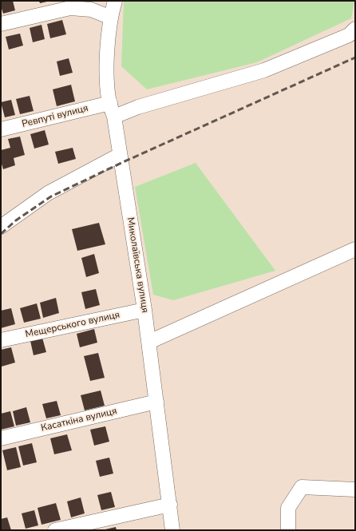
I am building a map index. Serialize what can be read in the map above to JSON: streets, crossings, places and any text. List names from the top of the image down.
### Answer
{
  "streets": {
    "street": [
      "Ревпуті вулиця",
      "Миколаївська вулиця",
      "Мещерського вулиця",
      "Касаткіна вулиця"
    ]
  },
  "crossings": [
    ["Ревпуті вулиця", "Миколаївська вулиця"],
    ["Миколаївська вулиця", "Мещерського вулиця"],
    ["Миколаївська вулиця", "Касаткіна вулиця"]
  ]
}
